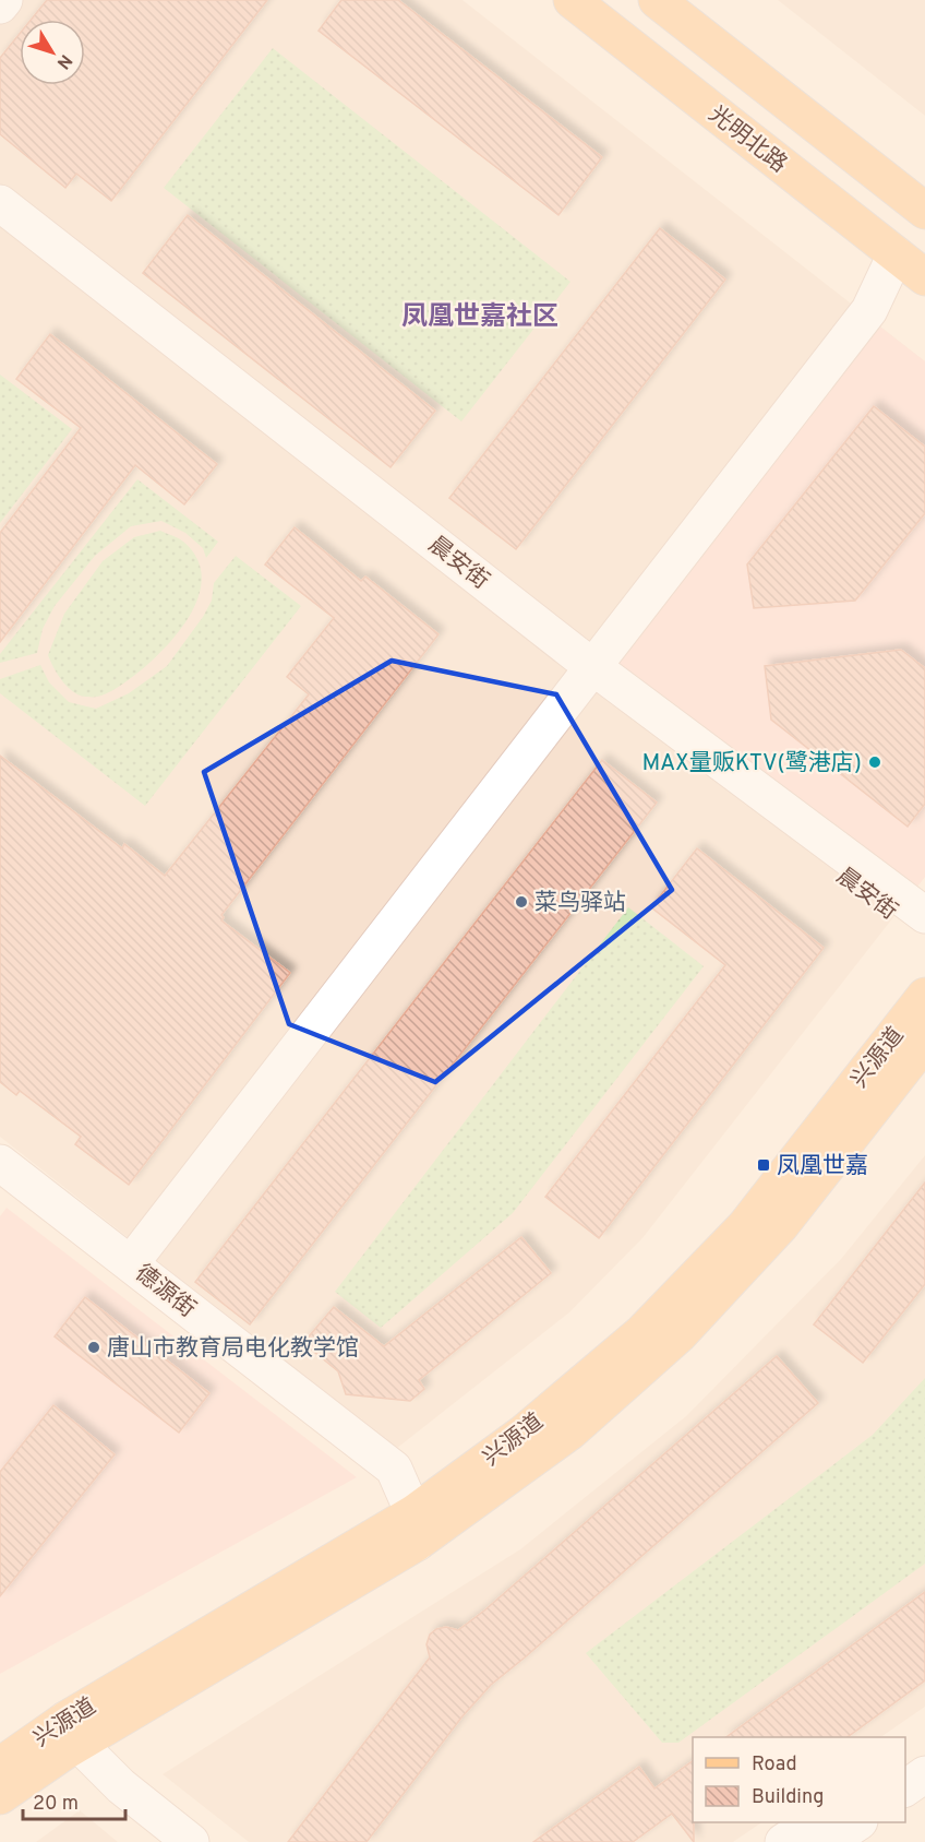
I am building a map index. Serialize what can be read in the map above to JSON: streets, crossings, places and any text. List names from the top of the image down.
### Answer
{
  "streets": {
    "main road": ["光明北路", "兴源道"],
    "street": ["晨安街", "德源街"]
  },
  "crossings": [
    ["兴源道", "德源街"]
  ],
  "districts": ["凤凰世嘉社区"],
  "places": {
    "other": ["MAX量贩KTV(鹭港店)", "菜鸟驿站", "唐山市教育局电化教学馆"],
    "transit": ["凤凰世嘉"]
  },
  "legend": ["Road", "Building"],
  "scale_bar": "20 m",
  "north": "bottom right"
}
